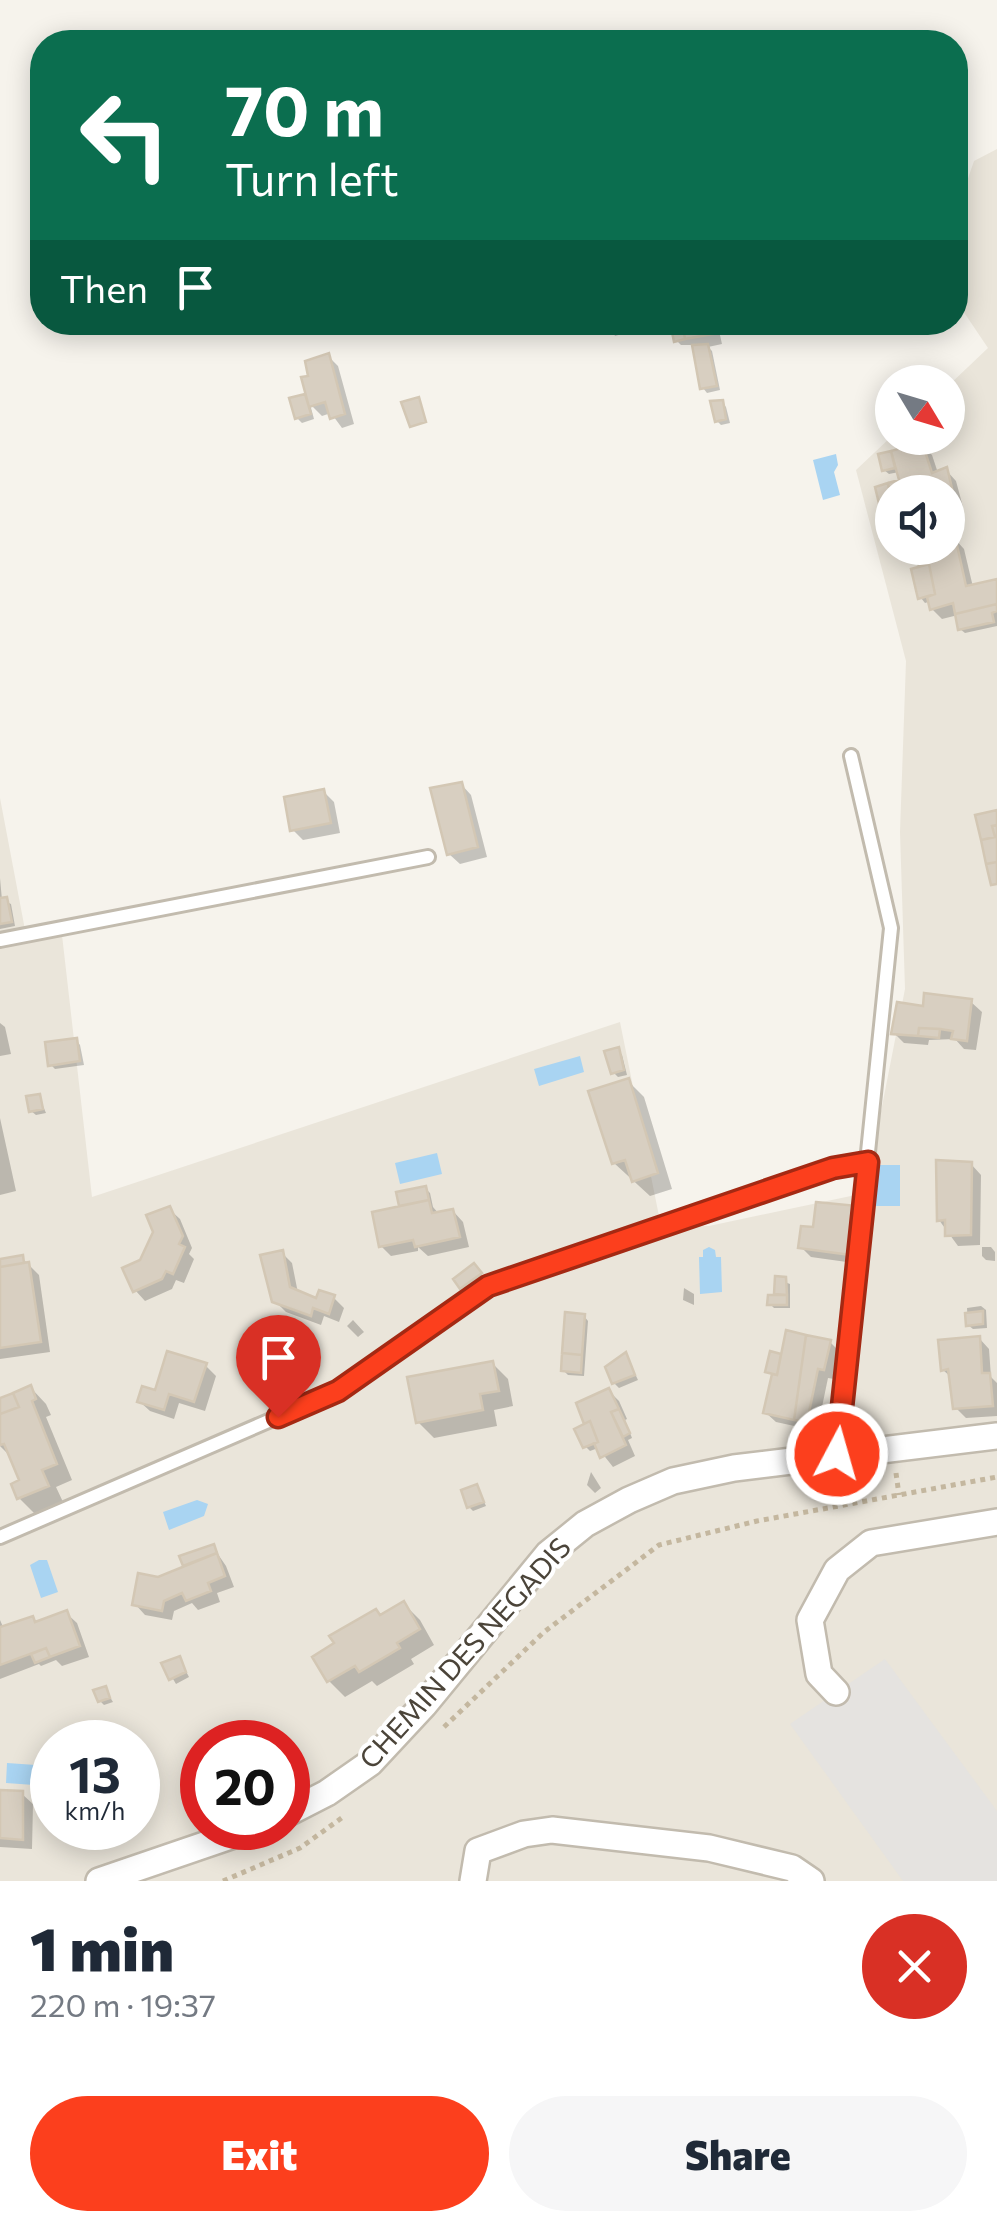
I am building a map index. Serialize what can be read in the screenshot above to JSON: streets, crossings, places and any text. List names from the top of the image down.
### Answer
{
  "streets": {
    "street": ["CHEMIN DES NEGADIS"]
  },
  "north": "bottom right",
  "page": {
    "turn": ["70 m", "Turn left"],
    "then": "Then",
    "speed": "13 km/h",
    "limit": "20",
    "heading": ["1 min", "220 m · 19:37"],
    "buttons": ["Exit", "Share"]
  }
}
